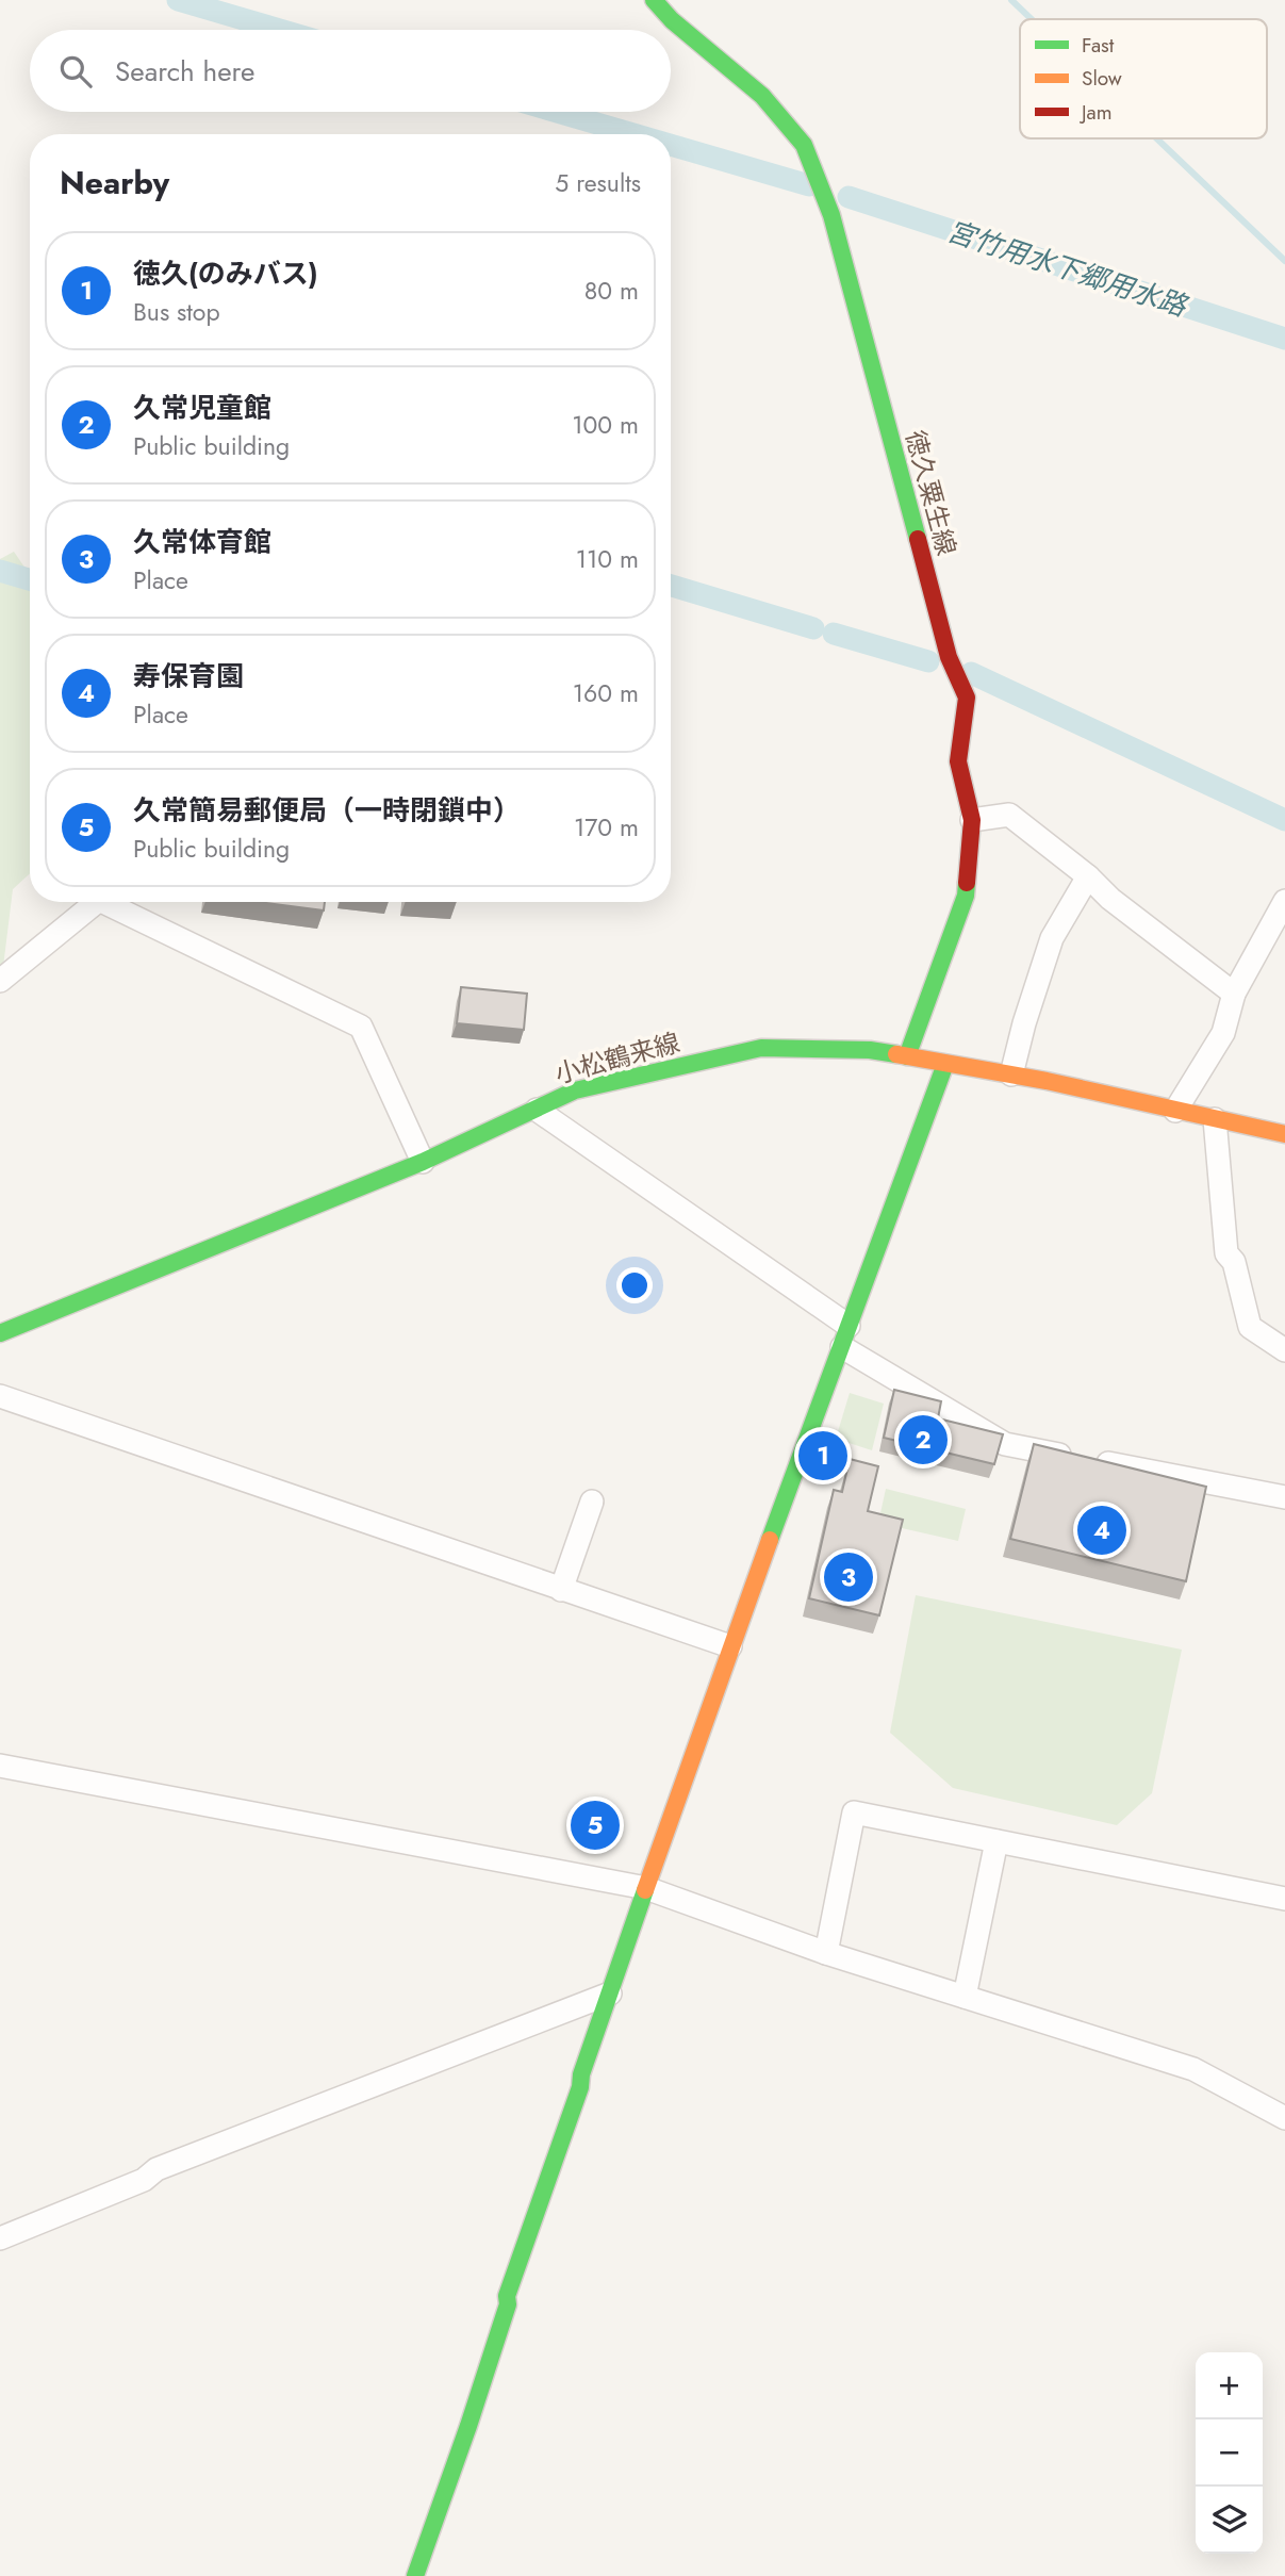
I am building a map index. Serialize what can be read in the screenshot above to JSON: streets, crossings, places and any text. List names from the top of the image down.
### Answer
{
  "streets": {
    "main road": ["徳久粟生線", "小松鶴来線"]
  },
  "crossings": [
    ["徳久粟生線", "小松鶴来線"]
  ],
  "water": ["宮竹用水下郷用水路"],
  "legend": ["Fast", "Slow", "Jam"],
  "page": {
    "search": "Search here",
    "heading": ["Nearby", "5 results"],
    "list": [
      {
        "mark": "1",
        "name": "徳久(のみバス)",
        "note": "Bus stop",
        "value": "80 m"
      },
      {
        "mark": "2",
        "name": "久常児童館",
        "note": "Public building",
        "value": "100 m"
      },
      {
        "mark": "3",
        "name": "久常体育館",
        "note": "Place",
        "value": "110 m"
      },
      {
        "mark": "4",
        "name": "寿保育園",
        "note": "Place",
        "value": "160 m"
      },
      {
        "mark": "5",
        "name": "久常簡易郵便局（一時閉鎖中）",
        "note": "Public building",
        "value": "170 m"
      }
    ],
    "pins": [
      "2",
      "1",
      "4",
      "3",
      "5"
    ],
    "map_buttons": ["+", "−"]
  }
}
